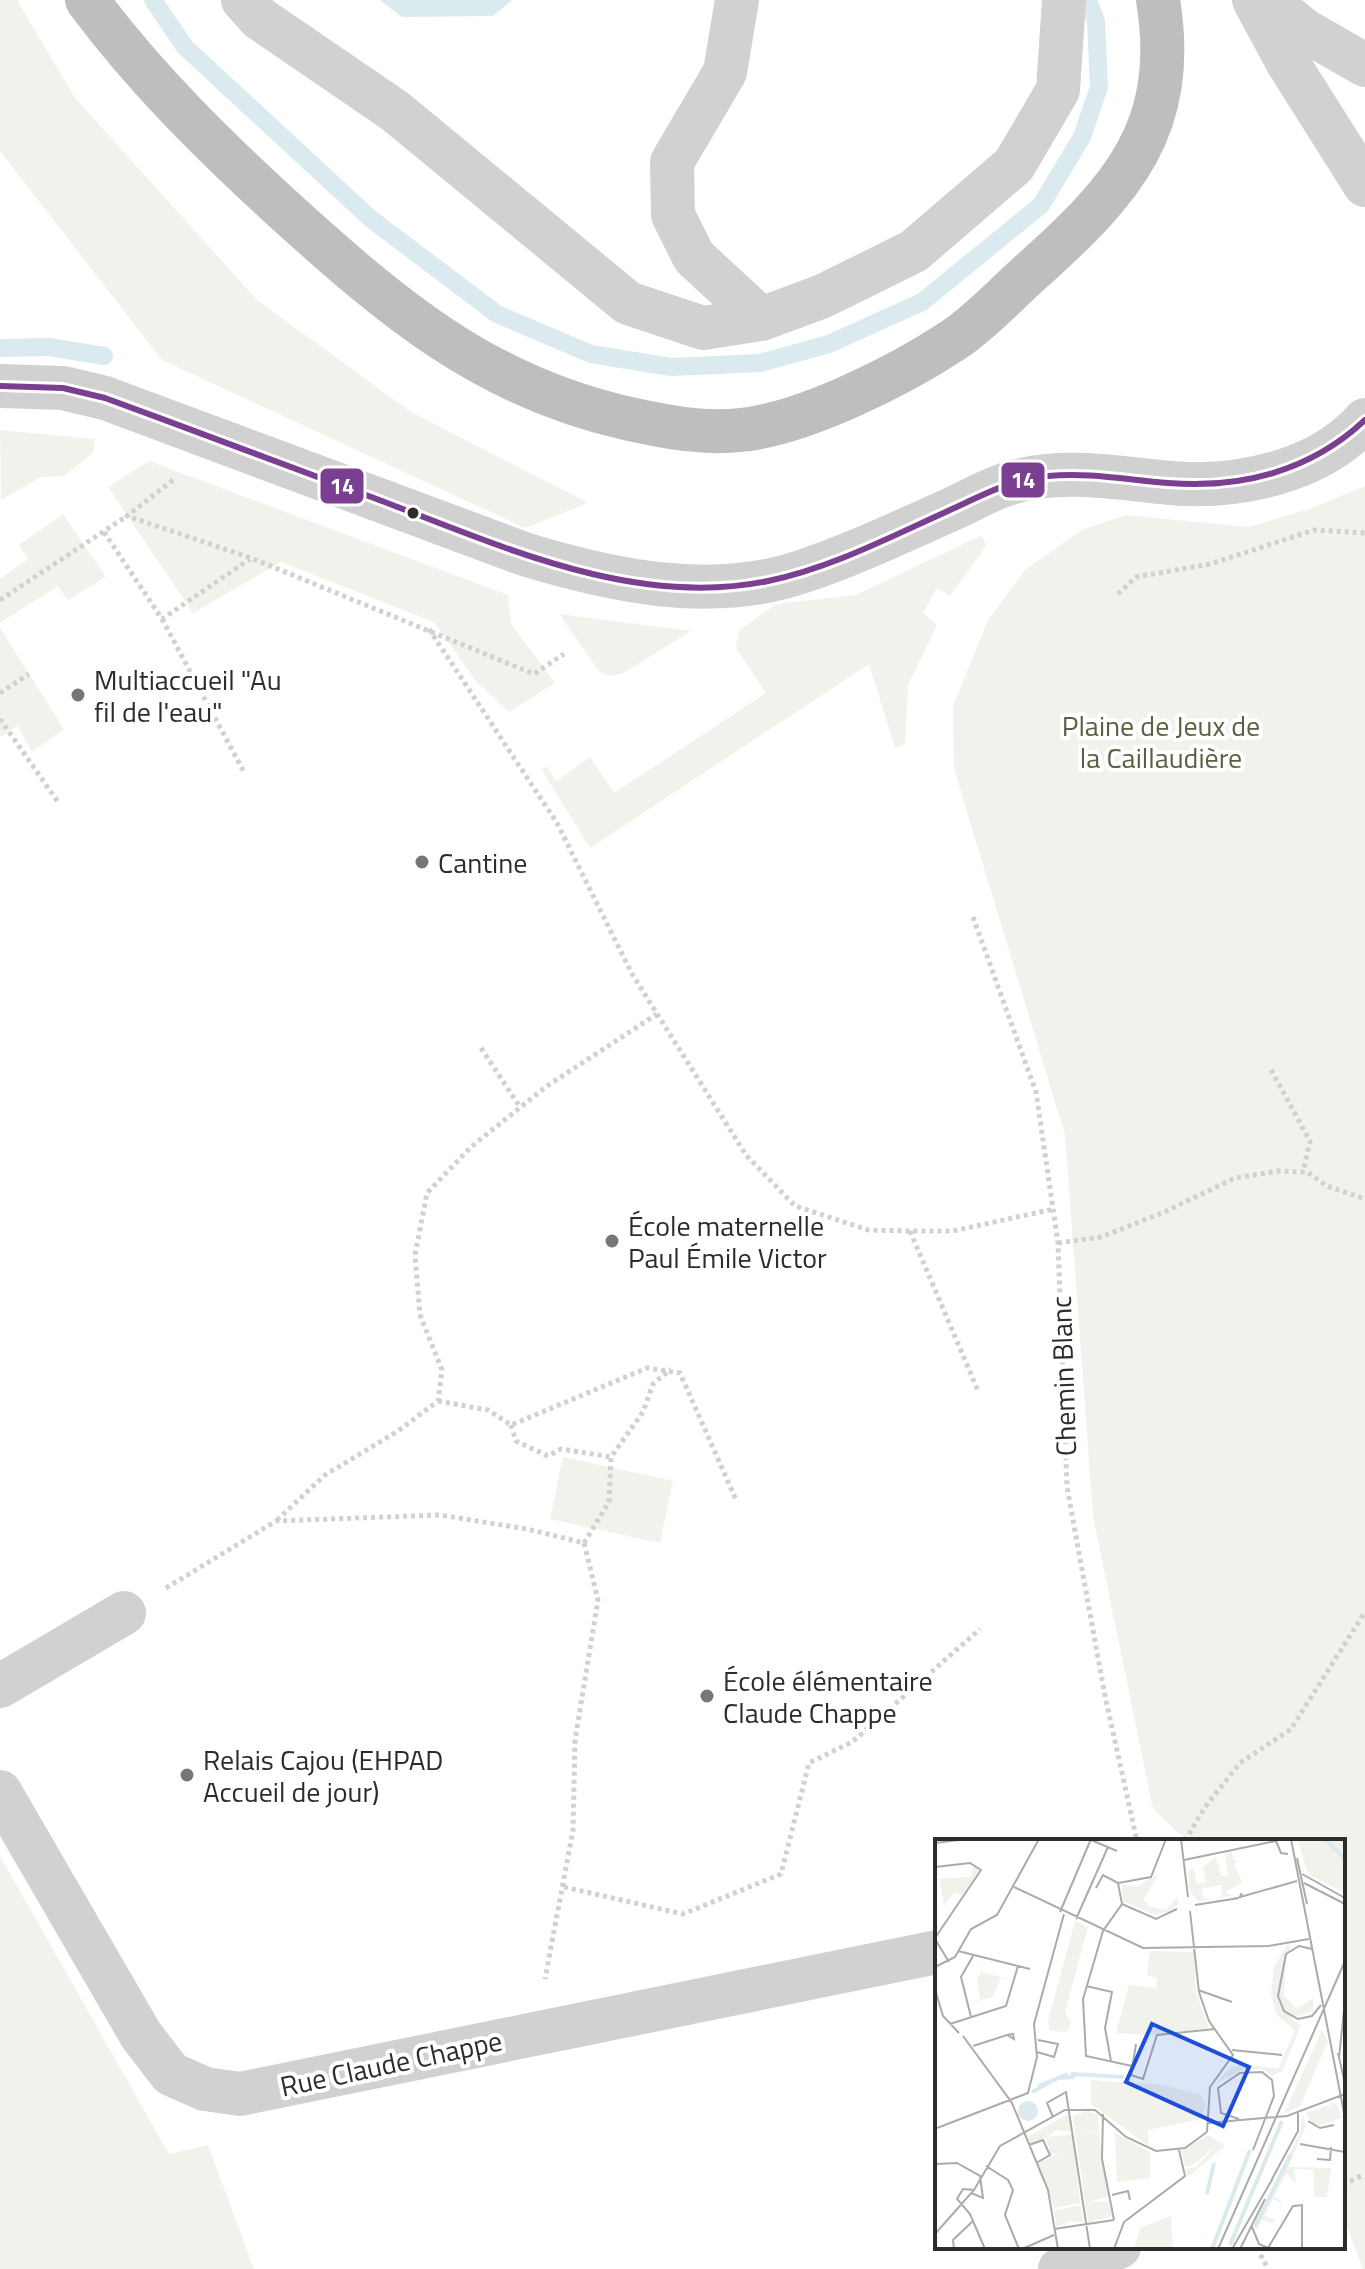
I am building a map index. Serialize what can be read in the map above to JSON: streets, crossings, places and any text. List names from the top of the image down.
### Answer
{
  "streets": {
    "street": ["Rue Claude Chappe"],
    "path": ["Chemin Blanc"]
  },
  "parks": ["Plaine de Jeux de la Caillaudière"],
  "places": [
    "Multiaccueil \"Au fil de l'eau\"",
    "Cantine",
    "École maternelle Paul Émile Victor",
    "École élémentaire Claude Chappe",
    "Relais Cajou (EHPAD Accueil de jour)"
  ],
  "lines": ["transit line 14"]
}
